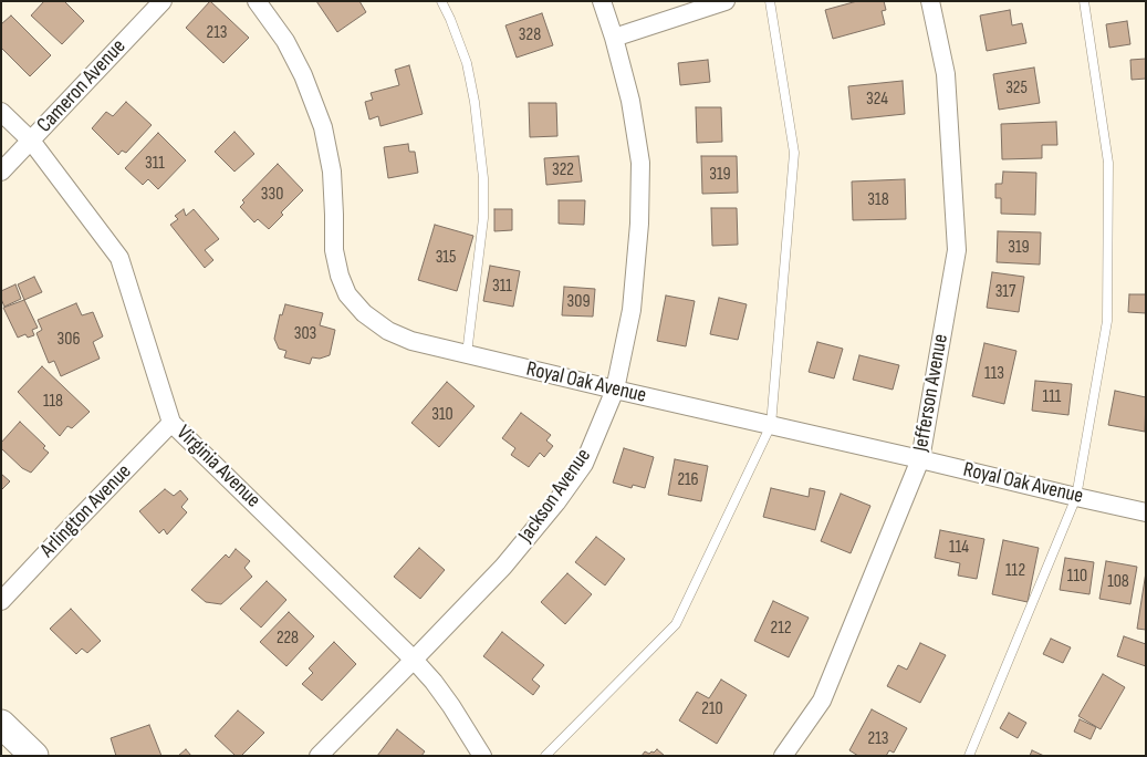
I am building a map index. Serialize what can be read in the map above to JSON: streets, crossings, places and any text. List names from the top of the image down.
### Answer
{
  "streets": {
    "street": [
      "Cameron Avenue",
      "Royal Oak Avenue",
      "Jefferson Avenue",
      "Virginia Avenue",
      "Jackson Avenue",
      "Arlington Avenue"
    ]
  },
  "crossings": [
    ["Cameron Avenue", "Virginia Avenue"],
    ["Royal Oak Avenue", "Jefferson Avenue"],
    ["Royal Oak Avenue", "Jackson Avenue"],
    ["Virginia Avenue", "Jackson Avenue"],
    ["Virginia Avenue", "Arlington Avenue"]
  ],
  "house_numbers": [
    "213",
    "328",
    "325",
    "324",
    "311",
    "322",
    "319",
    "330",
    "318",
    "319",
    "315",
    "311",
    "317",
    "309",
    "303",
    "306",
    "113",
    "111",
    "118",
    "310",
    "216",
    "114",
    "112",
    "110",
    "108",
    "212",
    "228",
    "210",
    "213"
  ]
}
